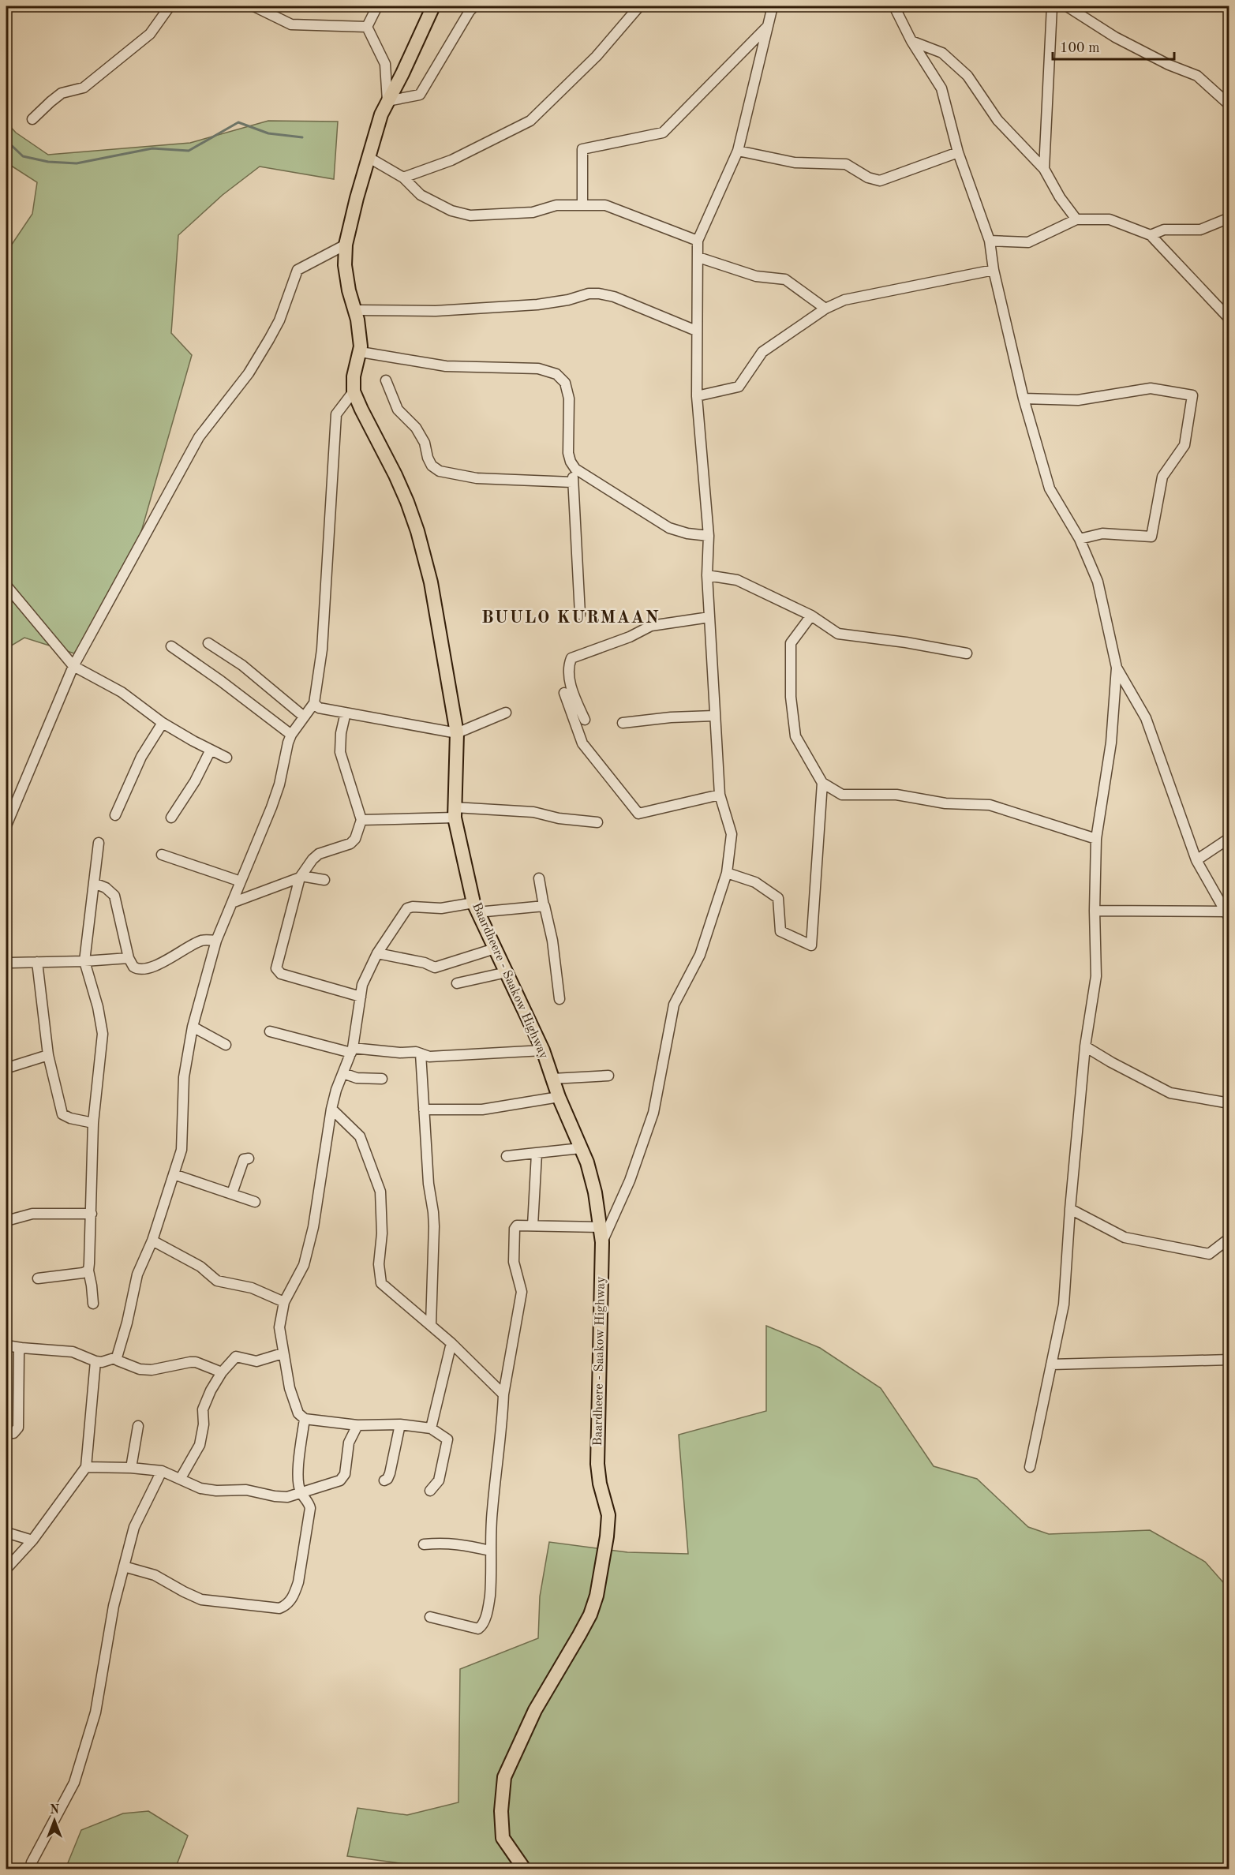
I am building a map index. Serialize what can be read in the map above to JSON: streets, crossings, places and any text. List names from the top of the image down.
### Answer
{
  "streets": {
    "main road": ["Baardheere - Saakow Highway"]
  },
  "districts": ["BUULO KURMAAN"],
  "scale_bar": "100 m",
  "north": "top"
}
